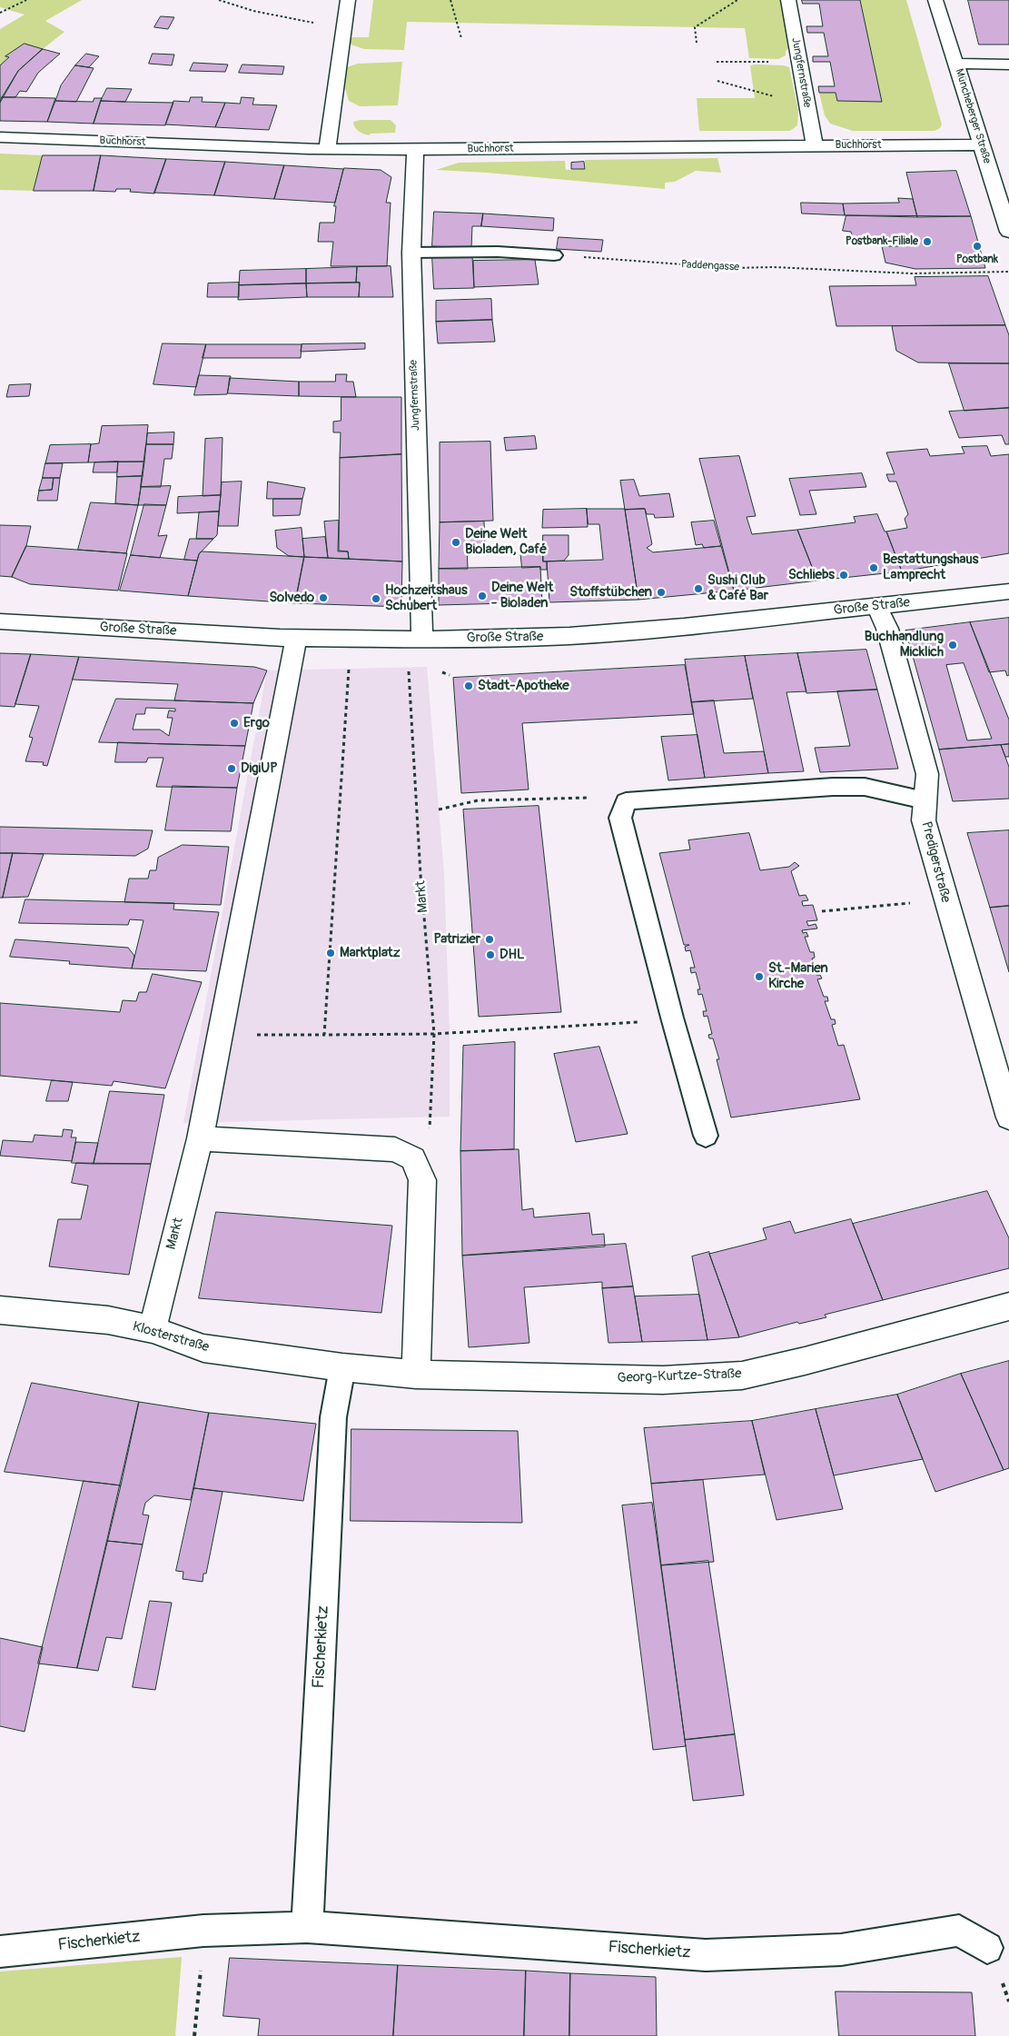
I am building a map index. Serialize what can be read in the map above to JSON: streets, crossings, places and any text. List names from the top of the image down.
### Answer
{
  "streets": {
    "street": [
      "Jungfernstraße",
      "Müncheberger Straße",
      "Buchhorst",
      "Große Straße",
      "Predigerstraße",
      "Markt",
      "Klosterstraße",
      "Georg-Kurtze-Straße"
    ],
    "lane": ["Fischerkietz"],
    "path": ["Paddengasse"]
  },
  "crossings": [
    ["Jungfernstraße", "Buchhorst"],
    ["Jungfernstraße", "Große Straße"],
    ["Jungfernstraße", "Markt"],
    ["Müncheberger Straße", "Buchhorst"],
    ["Große Straße", "Predigerstraße"],
    ["Große Straße", "Markt"],
    ["Markt", "Klosterstraße"],
    ["Klosterstraße", "Georg-Kurtze-Straße"],
    ["Klosterstraße", "Fischerkietz"],
    ["Georg-Kurtze-Straße", "Fischerkietz"]
  ],
  "places": [
    "Postbank-Filiale",
    "Postbank",
    "Deine Welt Bioladen, Café",
    "Bestattungshaus Lamprecht",
    "Schliebs",
    "Sushi Club & Café Bar",
    "Stoffstübchen",
    "Deine Welt - Bioladen",
    "Solvedo",
    "Hochzeitshaus Schubert",
    "Buchhandlung Micklich",
    "Stadt-Apotheke",
    "Ergo",
    "DigiUP",
    "Patrizier",
    "Marktplatz",
    "DHL",
    "St.-Marien Kirche"
  ]
}
